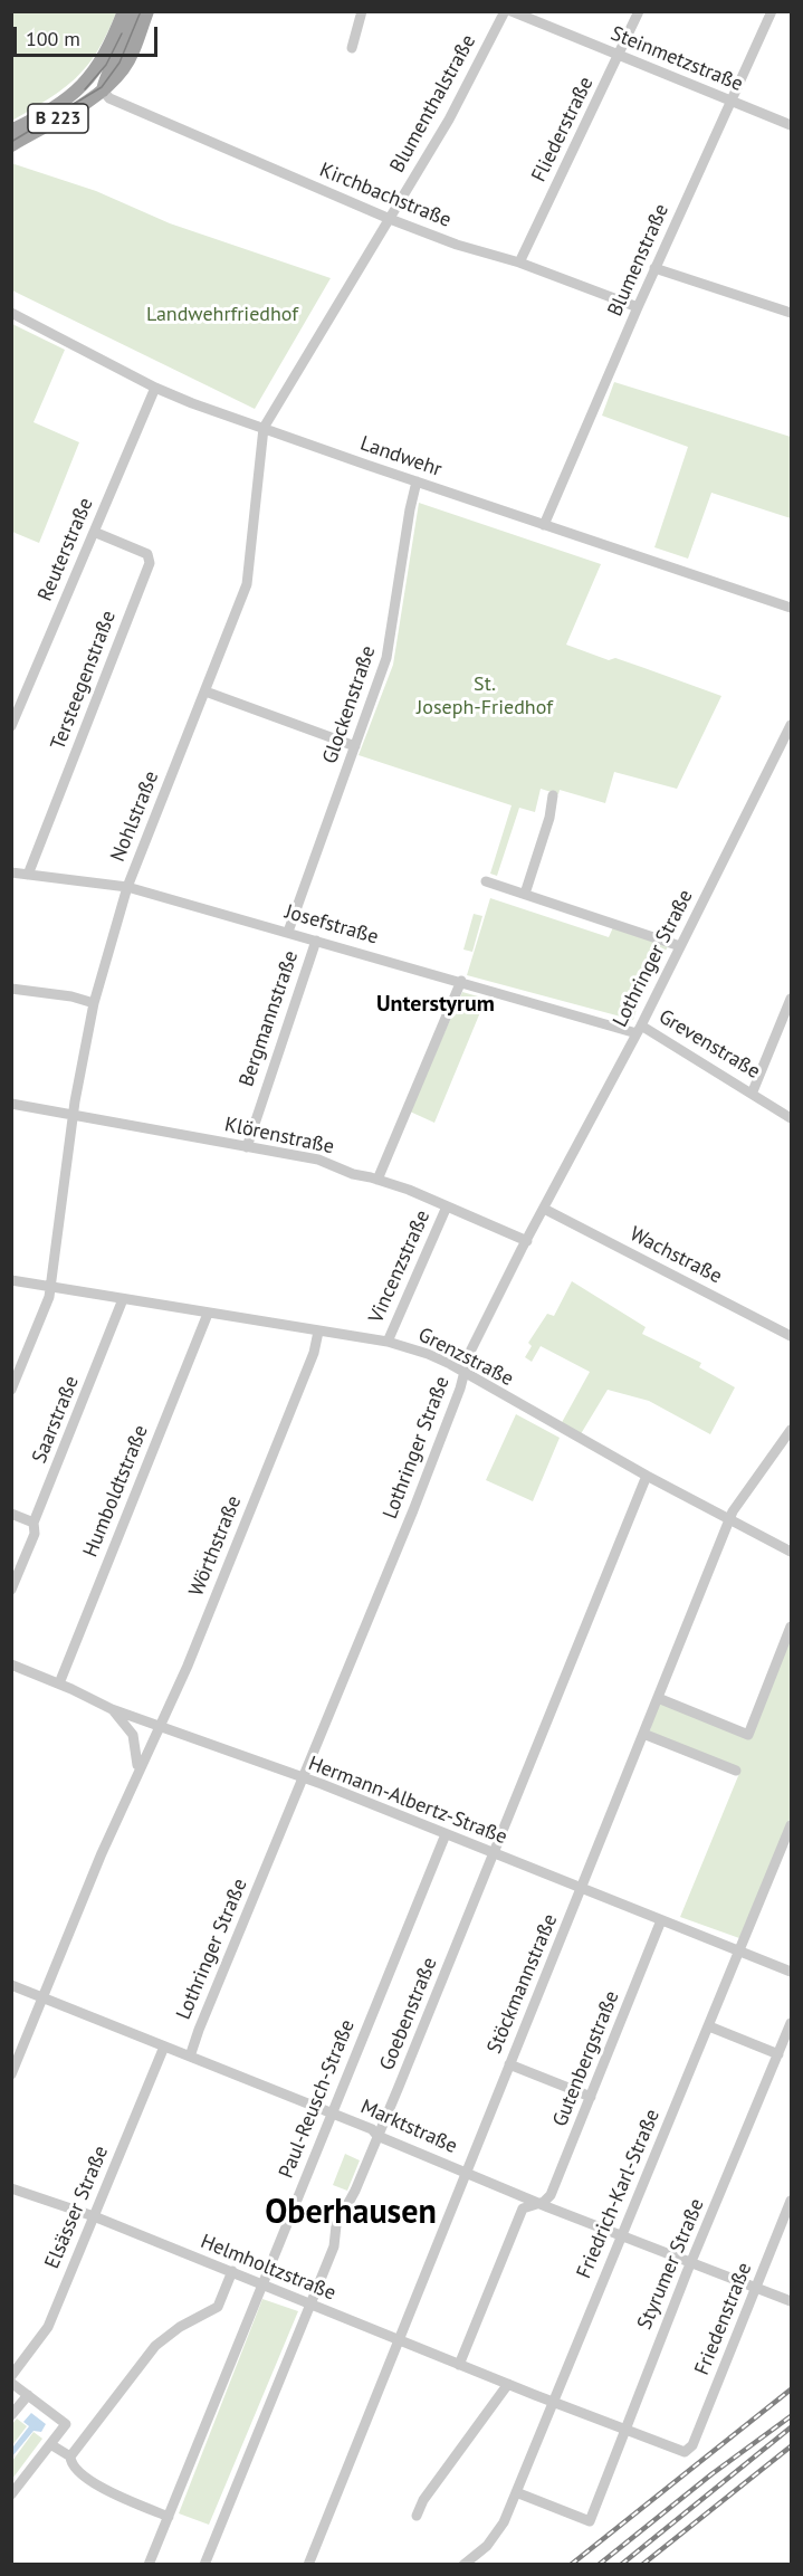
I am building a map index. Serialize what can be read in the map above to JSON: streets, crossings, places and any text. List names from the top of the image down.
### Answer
{
  "streets": {
    "main road": ["B 223"],
    "street": [
      "Steinmetzstraße",
      "Blumenthalstraße",
      "Fliederstraße",
      "Kirchbachstraße",
      "Blumenstraße",
      "Landwehr",
      "Reuterstraße",
      "Tersteegenstraße",
      "Glockenstraße",
      "Nohlstraße",
      "Josefstraße",
      "Lothringer Straße",
      "Bergmannstraße",
      "Grevenstraße",
      "Klörenstraße",
      "Wachstraße",
      "Vincenzstraße",
      "Grenzstraße",
      "Saarstraße",
      "Humboldtstraße",
      "Wörthstraße",
      "Hermann-Albertz-Straße",
      "Stöckmannstraße",
      "Goebenstraße",
      "Gutenbergstraße",
      "Paul-Reusch-Straße",
      "Marktstraße",
      "Friedrich-Karl-Straße",
      "Elsässer Straße",
      "Styrumer Straße",
      "Helmholtzstraße",
      "Friedenstraße"
    ]
  },
  "crossings": [
    ["Steinmetzstraße", "Fliederstraße"],
    ["Steinmetzstraße", "Blumenstraße"],
    ["Blumenthalstraße", "Kirchbachstraße"],
    ["Blumenthalstraße", "Nohlstraße"],
    ["B 223", "Kirchbachstraße"],
    ["Fliederstraße", "Kirchbachstraße"],
    ["Kirchbachstraße", "Blumenstraße"],
    ["Blumenstraße", "Landwehr"],
    ["Landwehr", "Reuterstraße"],
    ["Landwehr", "Glockenstraße"],
    ["Landwehr", "Nohlstraße"],
    ["Reuterstraße", "Tersteegenstraße"],
    ["Tersteegenstraße", "Josefstraße"],
    ["Glockenstraße", "Josefstraße"],
    ["Nohlstraße", "Josefstraße"],
    ["Nohlstraße", "Klörenstraße"],
    ["Nohlstraße", "Grenzstraße"],
    ["Josefstraße", "Lothringer Straße"],
    ["Josefstraße", "Bergmannstraße"],
    ["Josefstraße", "Grevenstraße"],
    ["Lothringer Straße", "Grevenstraße"],
    ["Lothringer Straße", "Klörenstraße"],
    ["Lothringer Straße", "Wachstraße"],
    ["Lothringer Straße", "Grenzstraße"],
    ["Lothringer Straße", "Hermann-Albertz-Straße"],
    ["Lothringer Straße", "Marktstraße"],
    ["Bergmannstraße", "Klörenstraße"],
    ["Klörenstraße", "Vincenzstraße"],
    ["Vincenzstraße", "Grenzstraße"],
    ["Grenzstraße", "Saarstraße"],
    ["Grenzstraße", "Humboldtstraße"],
    ["Grenzstraße", "Wörthstraße"],
    ["Grenzstraße", "Stöckmannstraße"],
    ["Grenzstraße", "Goebenstraße"],
    ["Humboldtstraße", "Hermann-Albertz-Straße"],
    ["Wörthstraße", "Hermann-Albertz-Straße"],
    ["Wörthstraße", "Marktstraße"],
    ["Hermann-Albertz-Straße", "Stöckmannstraße"],
    ["Hermann-Albertz-Straße", "Goebenstraße"],
    ["Hermann-Albertz-Straße", "Gutenbergstraße"],
    ["Hermann-Albertz-Straße", "Paul-Reusch-Straße"],
    ["Hermann-Albertz-Straße", "Friedrich-Karl-Straße"],
    ["Stöckmannstraße", "Marktstraße"],
    ["Stöckmannstraße", "Helmholtzstraße"],
    ["Goebenstraße", "Marktstraße"],
    ["Goebenstraße", "Helmholtzstraße"],
    ["Gutenbergstraße", "Marktstraße"],
    ["Gutenbergstraße", "Helmholtzstraße"],
    ["Paul-Reusch-Straße", "Marktstraße"],
    ["Paul-Reusch-Straße", "Helmholtzstraße"],
    ["Marktstraße", "Friedrich-Karl-Straße"],
    ["Marktstraße", "Elsässer Straße"],
    ["Marktstraße", "Styrumer Straße"],
    ["Marktstraße", "Friedenstraße"],
    ["Friedrich-Karl-Straße", "Styrumer Straße"],
    ["Friedrich-Karl-Straße", "Helmholtzstraße"],
    ["Elsässer Straße", "Helmholtzstraße"],
    ["Styrumer Straße", "Helmholtzstraße"],
    ["Helmholtzstraße", "Friedenstraße"]
  ],
  "districts": ["Unterstyrum", "Oberhausen"],
  "parks": ["Landwehrfriedhof", "St. Joseph-Friedhof"],
  "scale_bar": "100 m"
}
